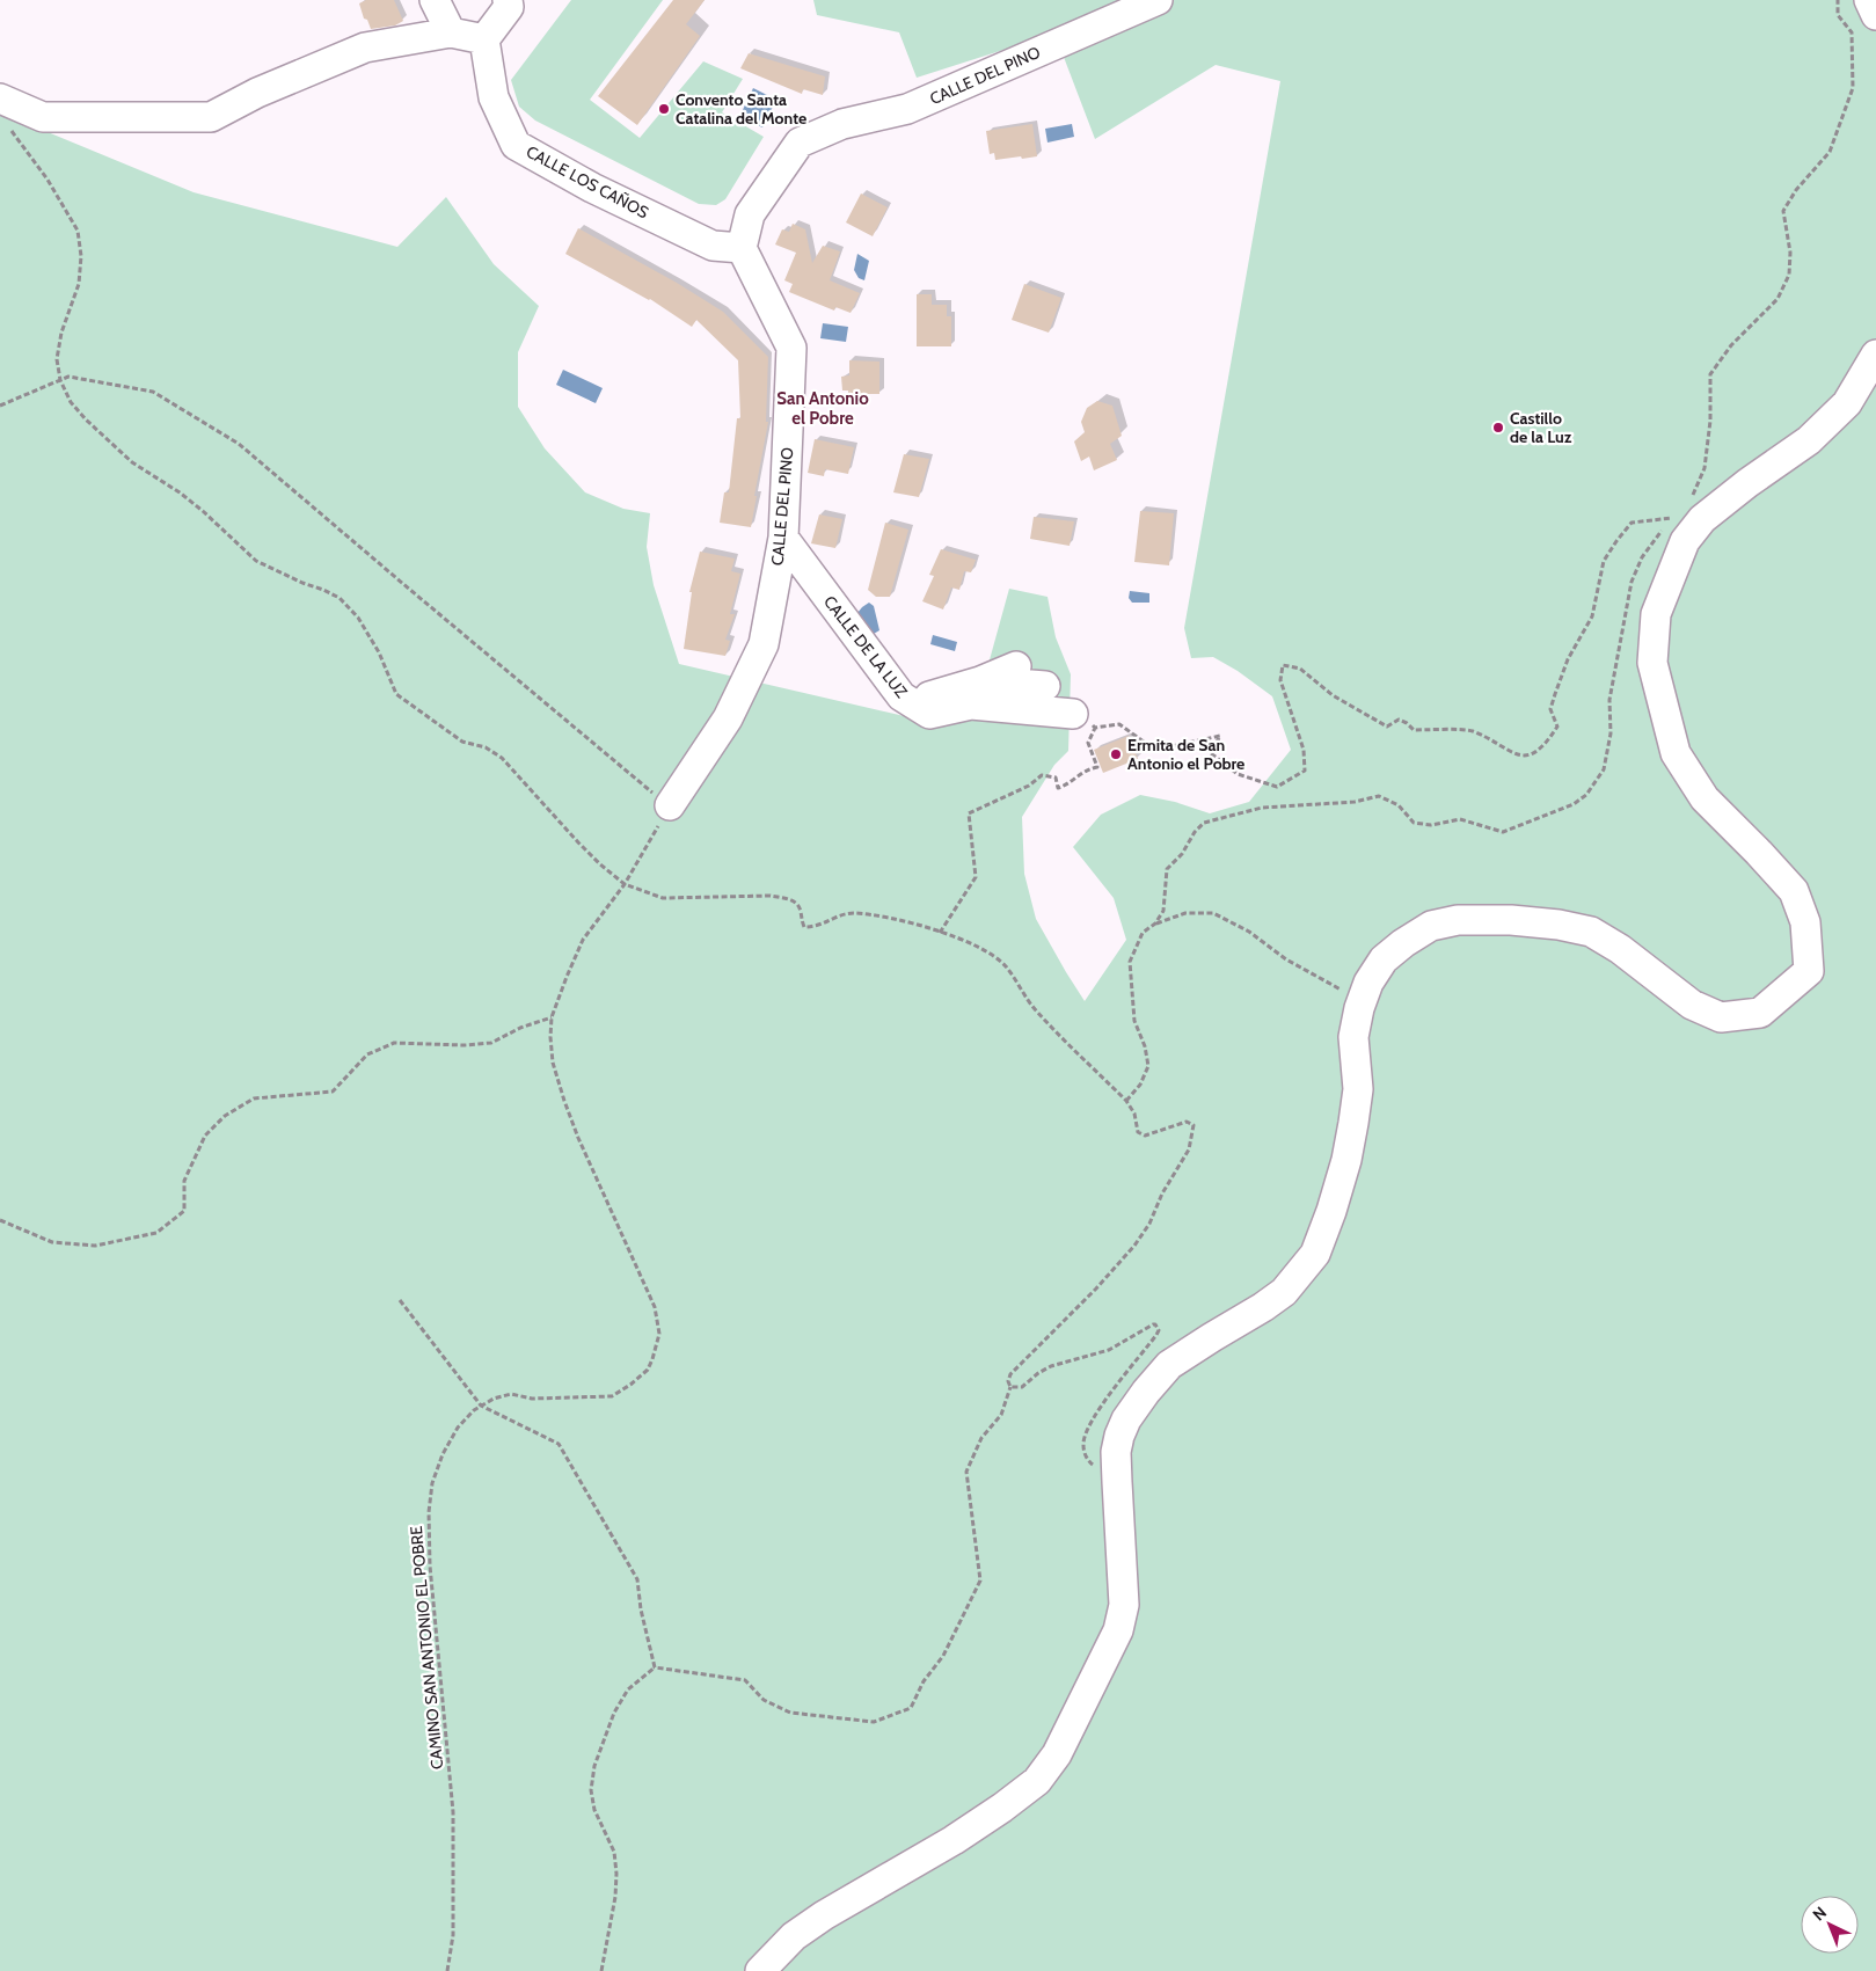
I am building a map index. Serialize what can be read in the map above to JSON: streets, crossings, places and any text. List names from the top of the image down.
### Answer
{
  "streets": {
    "street": ["CALLE DEL PINO", "CALLE LOS CAÑOS", "CALLE DE LA LUZ"],
    "path": ["CAMINO SAN ANTONIO EL POBRE"]
  },
  "crossings": [
    ["CALLE DEL PINO", "CALLE LOS CAÑOS"],
    ["CALLE DEL PINO", "CALLE DE LA LUZ"],
    ["CALLE DEL PINO", "CAMINO SAN ANTONIO EL POBRE"]
  ],
  "districts": ["San Antonio el Pobre"],
  "places": ["Convento Santa Catalina del Monte", "Castillo de la Luz", "Ermita de San Antonio el Pobre"],
  "north": "top left"
}
